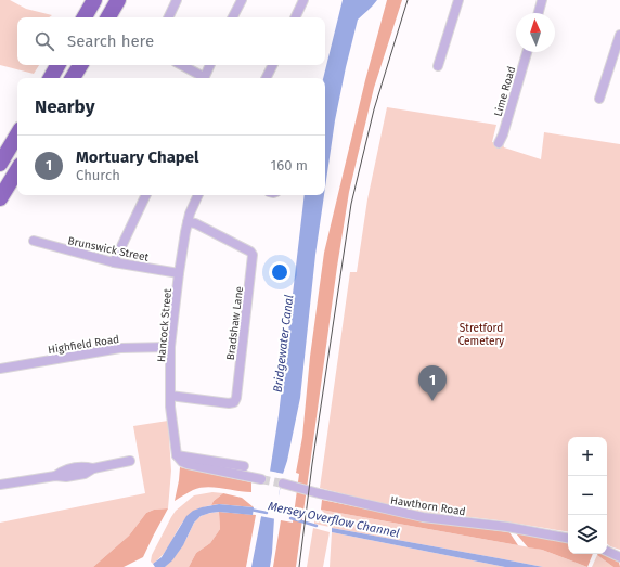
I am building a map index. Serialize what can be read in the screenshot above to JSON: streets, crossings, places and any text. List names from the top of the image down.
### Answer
{
  "streets": {
    "street": [
      "Lime Road",
      "Brunswick Street",
      "Bradshaw Lane",
      "Hancock Street",
      "Highfield Road",
      "Hawthorn Road"
    ]
  },
  "crossings": [
    ["Brunswick Street", "Hancock Street"],
    ["Bradshaw Lane", "Hancock Street"],
    ["Hancock Street", "Highfield Road"]
  ],
  "water": ["Bridgewater Canal", "Mersey Overflow Channel"],
  "parks": ["Stretford Cemetery"],
  "north": "top",
  "page": {
    "search": "Search here",
    "heading": "Nearby",
    "list": [
      {
        "mark": "1",
        "name": "Mortuary Chapel",
        "note": "Church",
        "value": "160 m"
      }
    ],
    "pins": "1",
    "map_buttons": ["+", "−"]
  }
}
